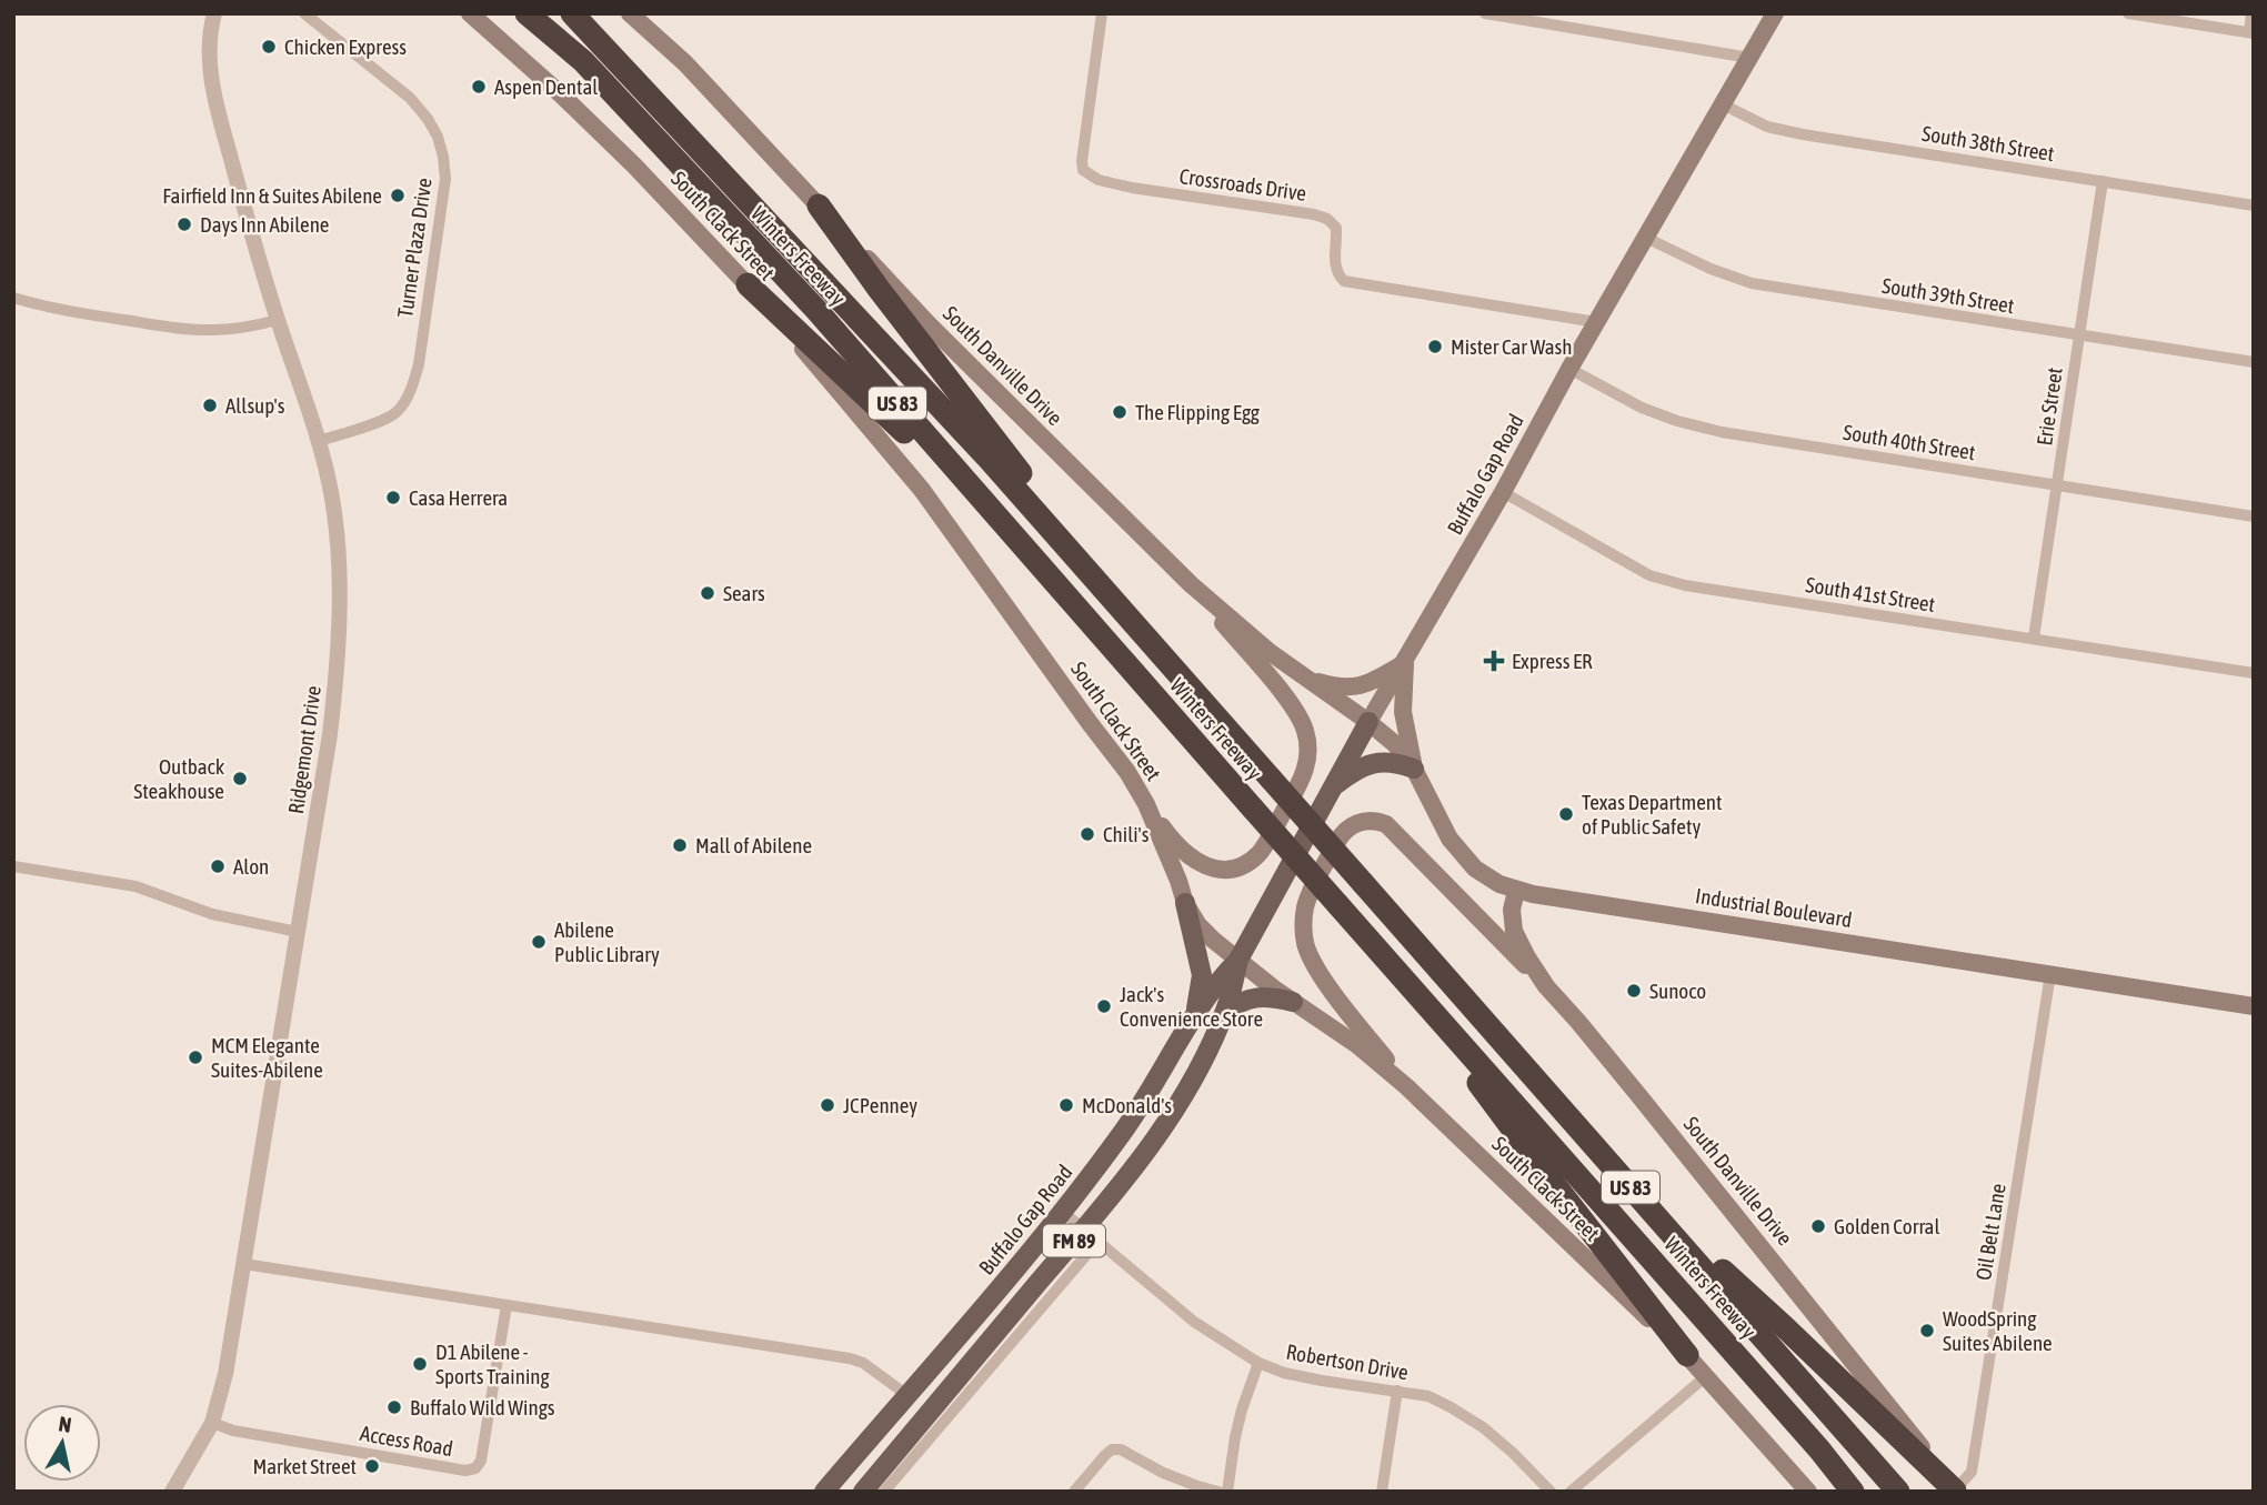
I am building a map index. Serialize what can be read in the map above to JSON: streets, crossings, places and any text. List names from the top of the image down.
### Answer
{
  "streets": {
    "highway": ["Winters Freeway", "US 83"],
    "main road": [
      "South Clack Street",
      "South Danville Drive",
      "Buffalo Gap Road",
      "Industrial Boulevard",
      "FM 89"
    ],
    "street": [
      "South 38th Street",
      "Crossroads Drive",
      "Turner Plaza Drive",
      "South 39th Street",
      "Erie Street",
      "South 40th Street",
      "South 41st Street",
      "Ridgemont Drive",
      "Oil Belt Lane",
      "Robertson Drive",
      "Access Road"
    ]
  },
  "crossings": [
    ["South 38th Street", "Erie Street"],
    ["South 38th Street", "Buffalo Gap Road"],
    ["Crossroads Drive", "Buffalo Gap Road"],
    ["South Clack Street", "Buffalo Gap Road"],
    ["Turner Plaza Drive", "Ridgemont Drive"],
    ["South 39th Street", "Erie Street"],
    ["South 39th Street", "Buffalo Gap Road"],
    ["South Danville Drive", "Buffalo Gap Road"],
    ["South Danville Drive", "Industrial Boulevard"],
    ["South Danville Drive", "Oil Belt Lane"],
    ["Erie Street", "South 40th Street"],
    ["Erie Street", "South 41st Street"],
    ["South 40th Street", "Buffalo Gap Road"],
    ["Buffalo Gap Road", "South 41st Street"],
    ["Buffalo Gap Road", "Industrial Boulevard"],
    ["Buffalo Gap Road", "Robertson Drive"],
    ["Ridgemont Drive", "Access Road"],
    ["Industrial Boulevard", "Oil Belt Lane"]
  ],
  "places": {
    "other": [
      "Chicken Express",
      "Aspen Dental",
      "Fairfield Inn & Suites Abilene",
      "Days Inn Abilene",
      "Mister Car Wash",
      "Allsup's",
      "The Flipping Egg",
      "Casa Herrera",
      "Sears",
      "Outback Steakhouse",
      "Texas Department of Public Safety",
      "Chili's",
      "Mall of Abilene",
      "Alon",
      "Abilene Public Library",
      "Sunoco",
      "Jack's Convenience Store",
      "MCM Elegante Suites-Abilene",
      "JCPenney",
      "McDonald's",
      "Golden Corral",
      "WoodSpring Suites Abilene",
      "D1 Abilene - Sports Training",
      "Buffalo Wild Wings",
      "Market Street"
    ],
    "health": ["Express ER"]
  },
  "north": "top"
}
